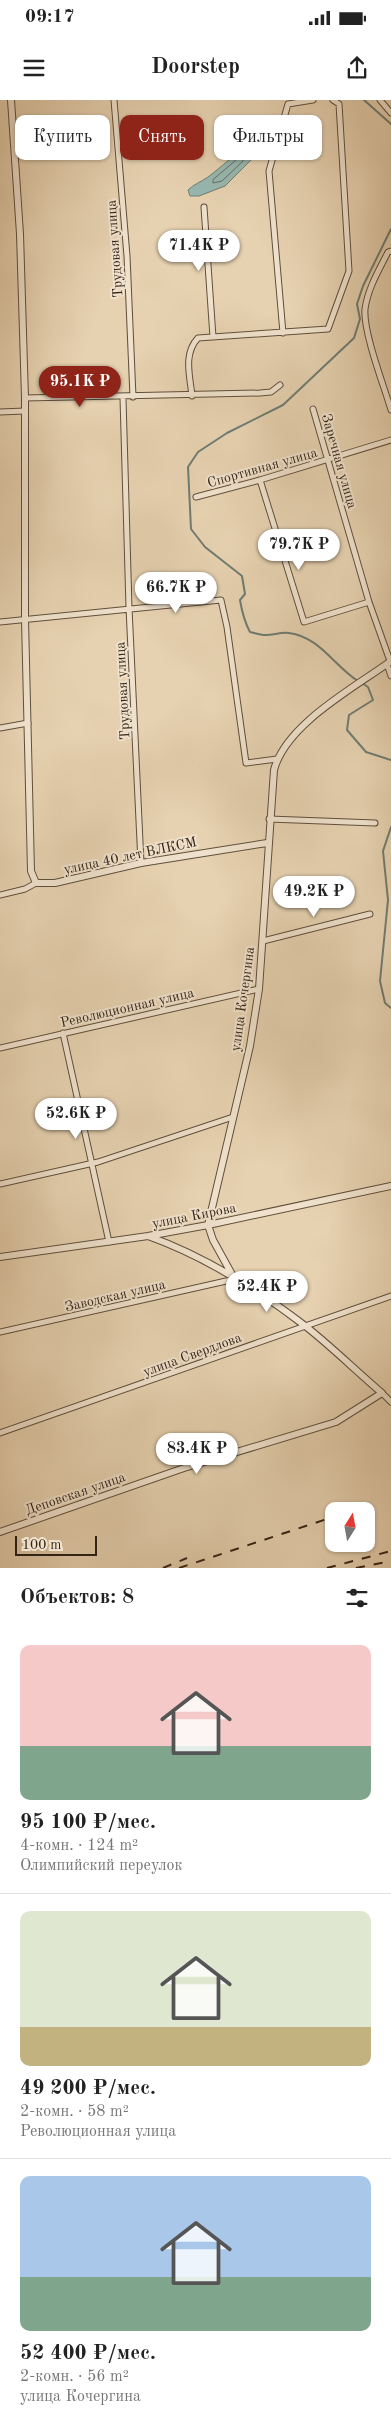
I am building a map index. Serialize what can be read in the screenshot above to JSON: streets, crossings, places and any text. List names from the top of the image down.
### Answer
{
  "streets": {
    "street": [
      "Трудовая улица",
      "Заречная улица",
      "Спортивная улица",
      "улица 40 лет ВЛКСМ",
      "улица Кочергина",
      "Революционная улица",
      "улица Кирова",
      "Заводская улица",
      "улица Свердлова",
      "Деповская улица"
    ]
  },
  "crossings": [
    ["Трудовая улица", "улица 40 лет ВЛКСМ"],
    ["Заречная улица", "Спортивная улица"],
    ["улица 40 лет ВЛКСМ", "улица Кочергина"],
    ["улица Кочергина", "Революционная улица"],
    ["улица Кочергина", "улица Кирова"]
  ],
  "scale_bar": "100 m",
  "north": "top",
  "page": {
    "status": "09:17",
    "header": "Doorstep",
    "chip": ["Купить", "Снять", "Фильтры"],
    "price": [
      "71.4K ₽",
      "95.1K ₽",
      "79.7K ₽",
      "66.7K ₽",
      "49.2K ₽",
      "52.6K ₽",
      "52.4K ₽",
      "83.4K ₽"
    ],
    "scale": "100 m",
    "heading": "Объектов: 8",
    "list": [
      {
        "name": "95 100 ₽/мес.",
        "note": "4-комн. · 124 m² · Олимпийский переулок"
      },
      {
        "name": "49 200 ₽/мес.",
        "note": "2-комн. · 58 m² · Революционная улица"
      },
      {
        "name": "52 400 ₽/мес.",
        "note": "2-комн. · 56 m² · улица Кочергина"
      }
    ]
  }
}
